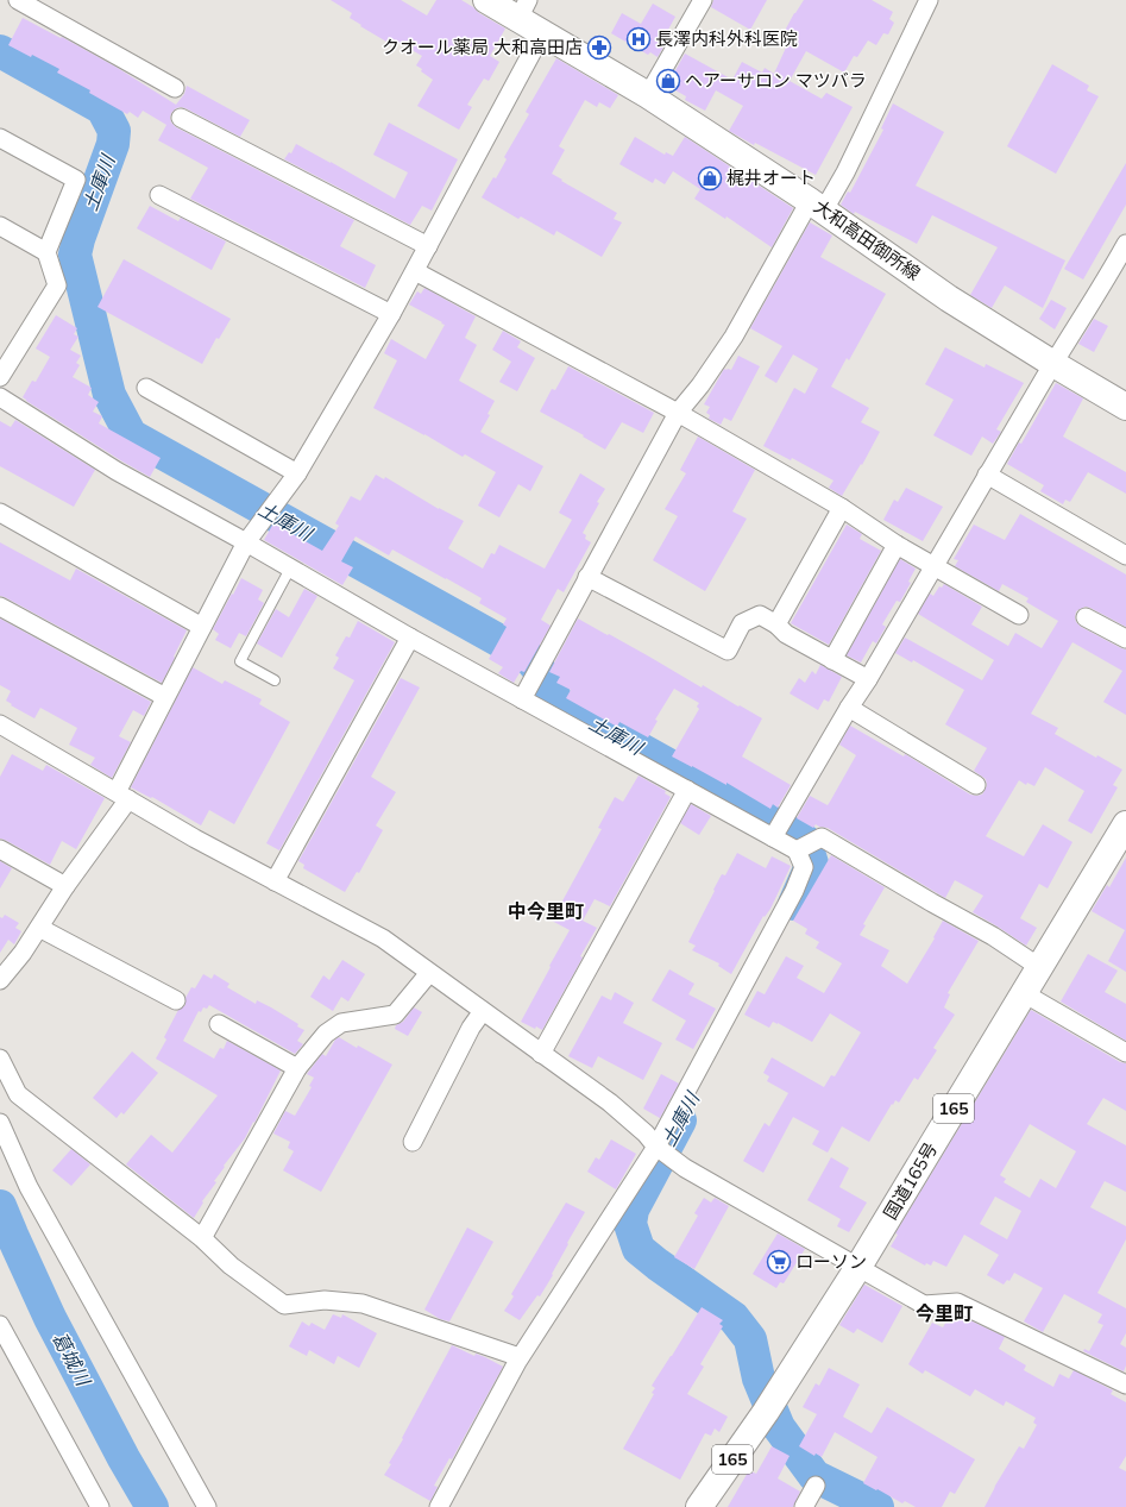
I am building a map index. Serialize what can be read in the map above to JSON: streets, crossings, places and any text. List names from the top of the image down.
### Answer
{
  "streets": {
    "main road": ["大和高田御所線", "165", "国道165号"]
  },
  "districts": ["中今里町", "今里町"],
  "water": ["土庫川", "葛城川"],
  "places": {
    "hospital": ["長澤内科外科医院"],
    "pharmacy": ["クオール薬局 大和高田店"],
    "shop": ["ヘアーサロン マツバラ", "梶井オート"],
    "supermarket": ["ローソン"]
  }
}
